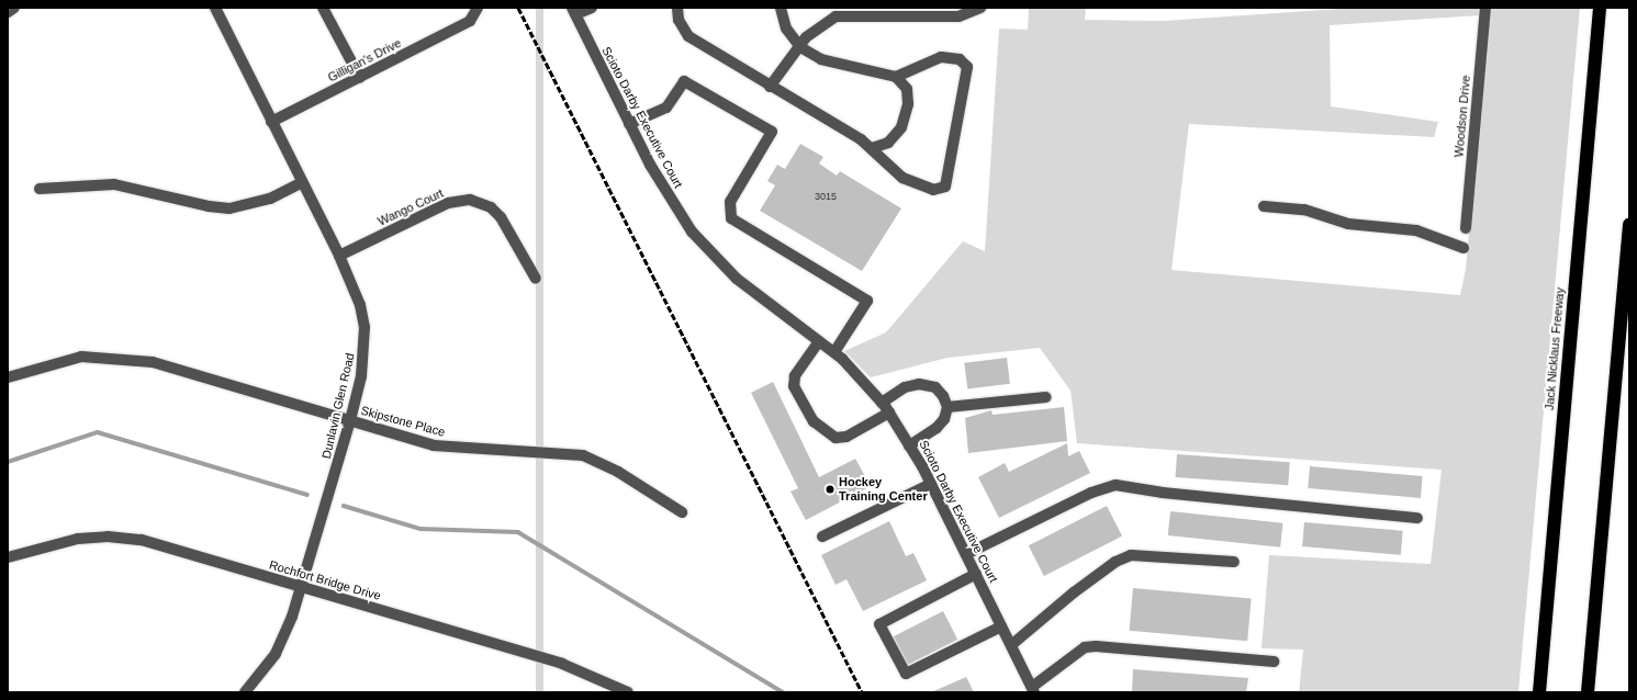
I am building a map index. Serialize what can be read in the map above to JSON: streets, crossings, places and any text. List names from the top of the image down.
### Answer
{
  "streets": {
    "highway": ["Jack Nicklaus Freeway"],
    "street": [
      "Gilligan's Drive",
      "Woodson Drive",
      "Scioto Darby Executive Court",
      "Wango Court",
      "Dunlavin Glen Road",
      "Skipstone Place",
      "Rochfort Bridge Drive"
    ]
  },
  "crossings": [
    ["Gilligan's Drive", "Dunlavin Glen Road"],
    ["Wango Court", "Dunlavin Glen Road"],
    ["Dunlavin Glen Road", "Skipstone Place"],
    ["Dunlavin Glen Road", "Rochfort Bridge Drive"]
  ],
  "places": ["Hockey Training Center"],
  "house_numbers": ["3015"]
}
